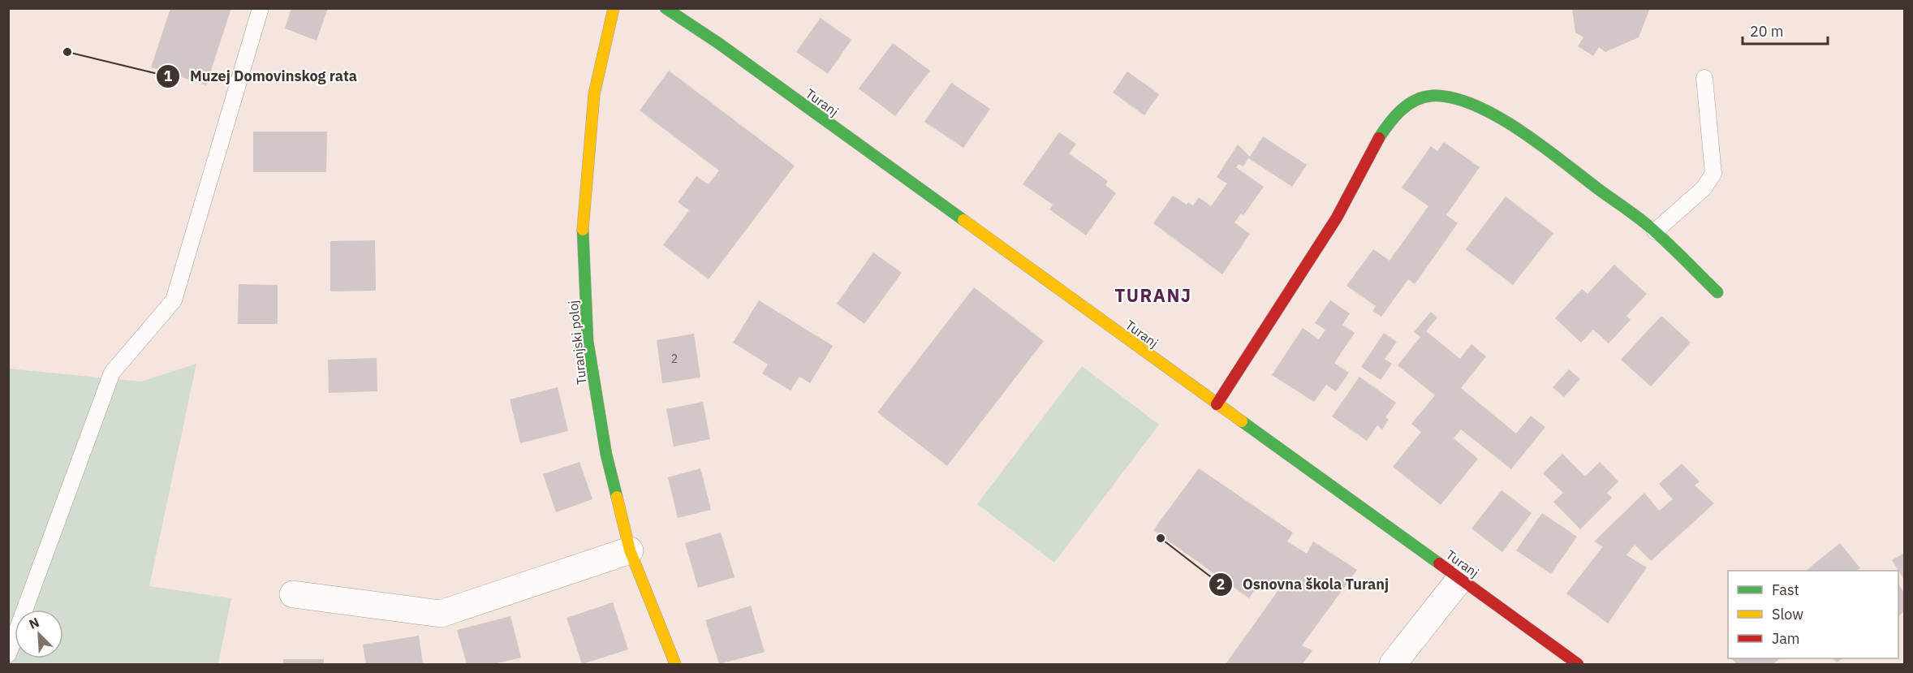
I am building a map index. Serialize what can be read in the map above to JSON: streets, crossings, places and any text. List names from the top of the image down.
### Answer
{
  "streets": {
    "street": ["Turanj", "Turanjski poloj"]
  },
  "districts": ["TURANJ"],
  "places": ["Muzej Domovinskog rata", "Osnovna škola Turanj"],
  "house_numbers": ["2"],
  "legend": ["Fast", "Slow", "Jam"],
  "scale_bar": "20 m",
  "north": "top left"
}
